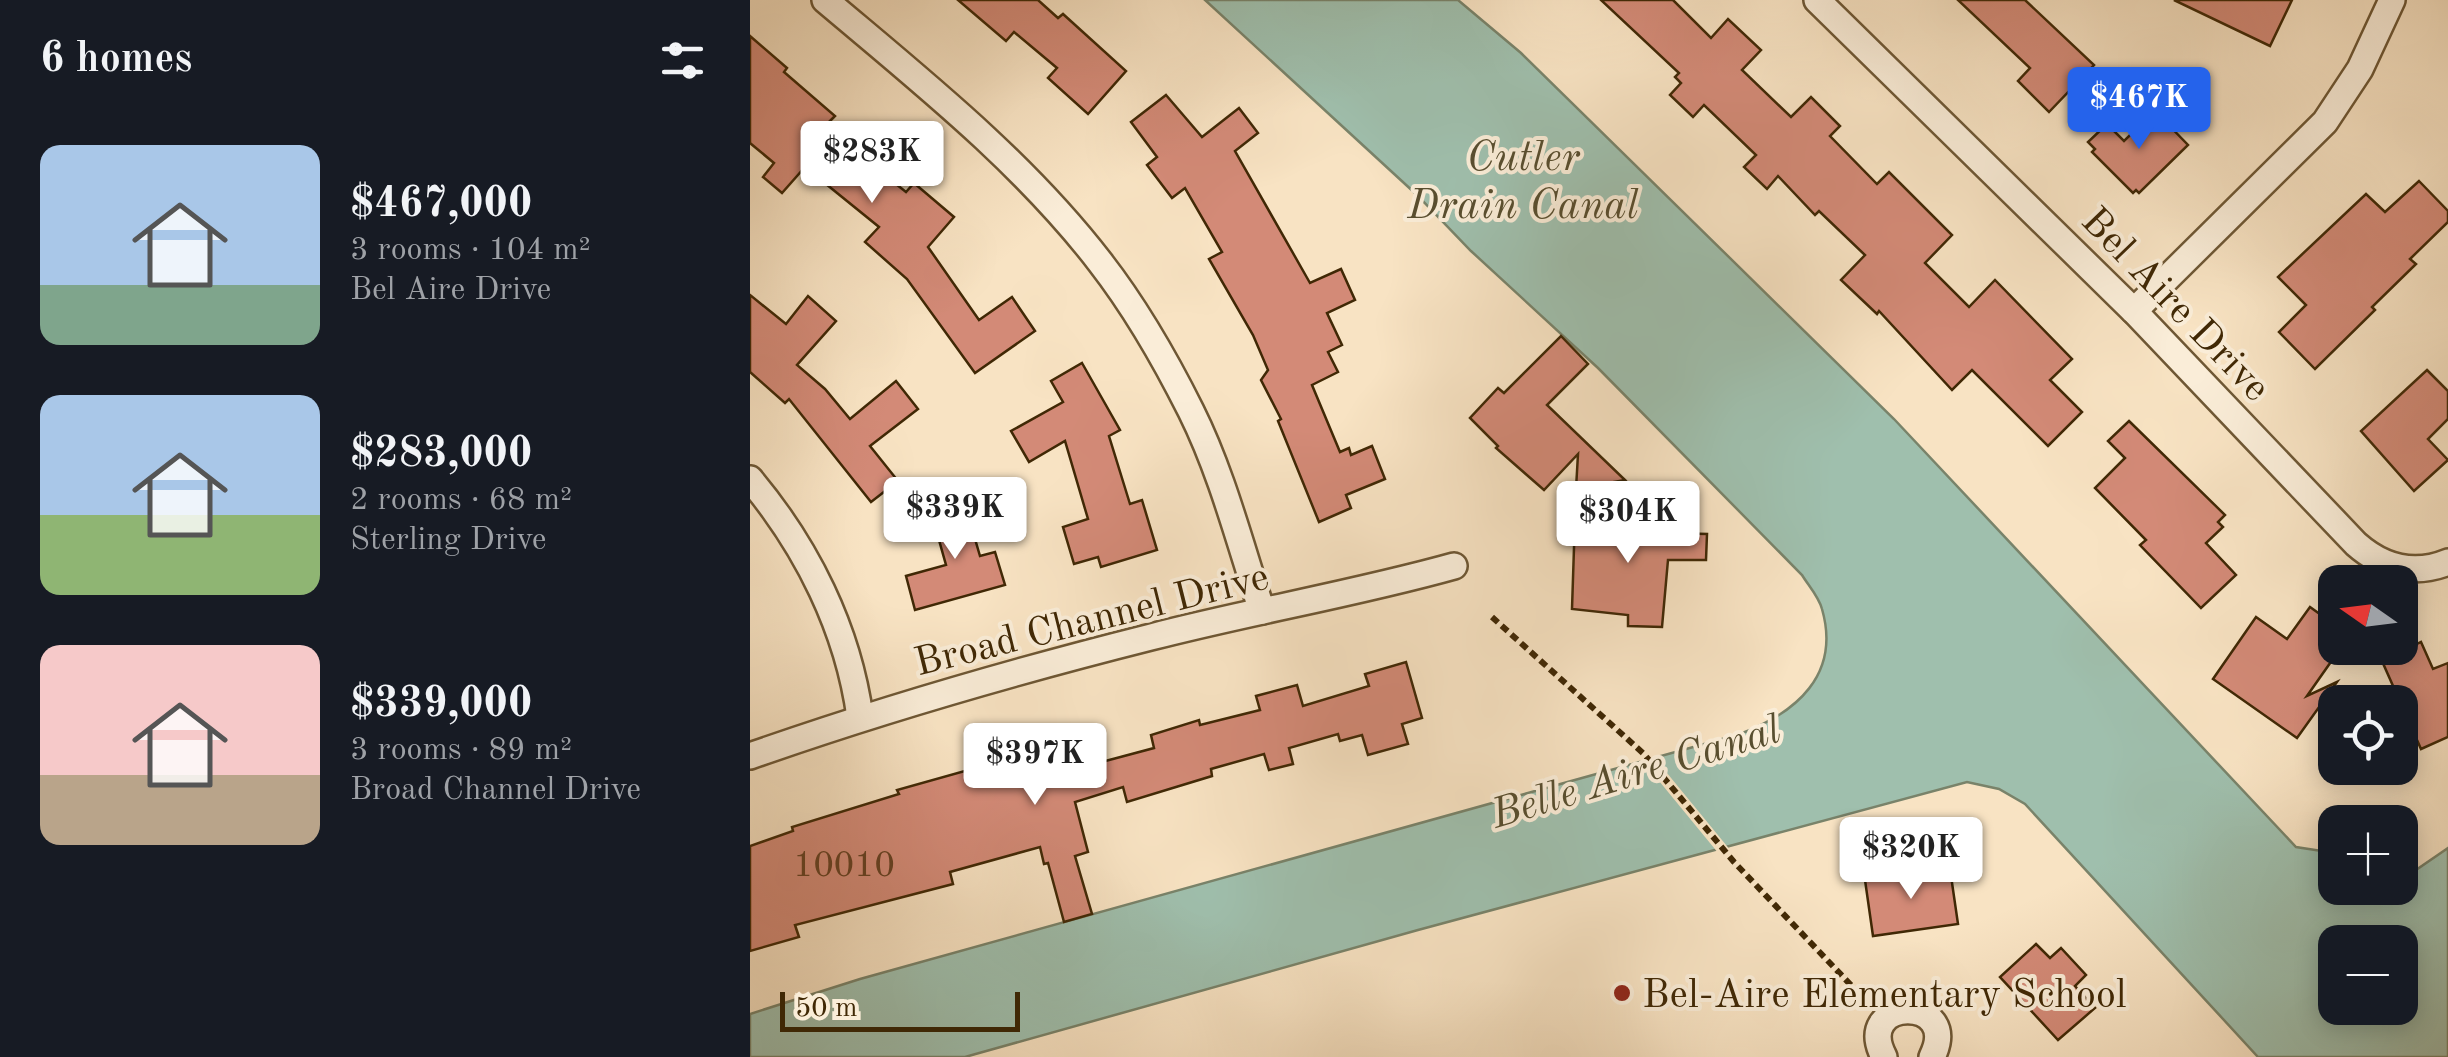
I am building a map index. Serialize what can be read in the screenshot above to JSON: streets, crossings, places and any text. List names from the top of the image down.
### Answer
{
  "streets": {
    "street": ["Bel Aire Drive", "Broad Channel Drive"]
  },
  "water": ["Cutler Drain Canal", "Belle Aire Canal"],
  "places": ["Bel-Aire Elementary School"],
  "house_numbers": ["10010"],
  "scale_bar": "50 m",
  "north": "left",
  "page": {
    "heading": "6 homes",
    "price": [
      "$467K",
      "$283K",
      "$339K",
      "$304K",
      "$397K",
      "$320K"
    ],
    "list": [
      {
        "name": "$467,000",
        "note": "3 rooms · 104 m² · Bel Aire Drive"
      },
      {
        "name": "$283,000",
        "note": "2 rooms · 68 m² · Sterling Drive"
      },
      {
        "name": "$339,000",
        "note": "3 rooms · 89 m² · Broad Channel Drive"
      }
    ],
    "map_buttons": ["+", "−"],
    "scale": "50 m"
  }
}
